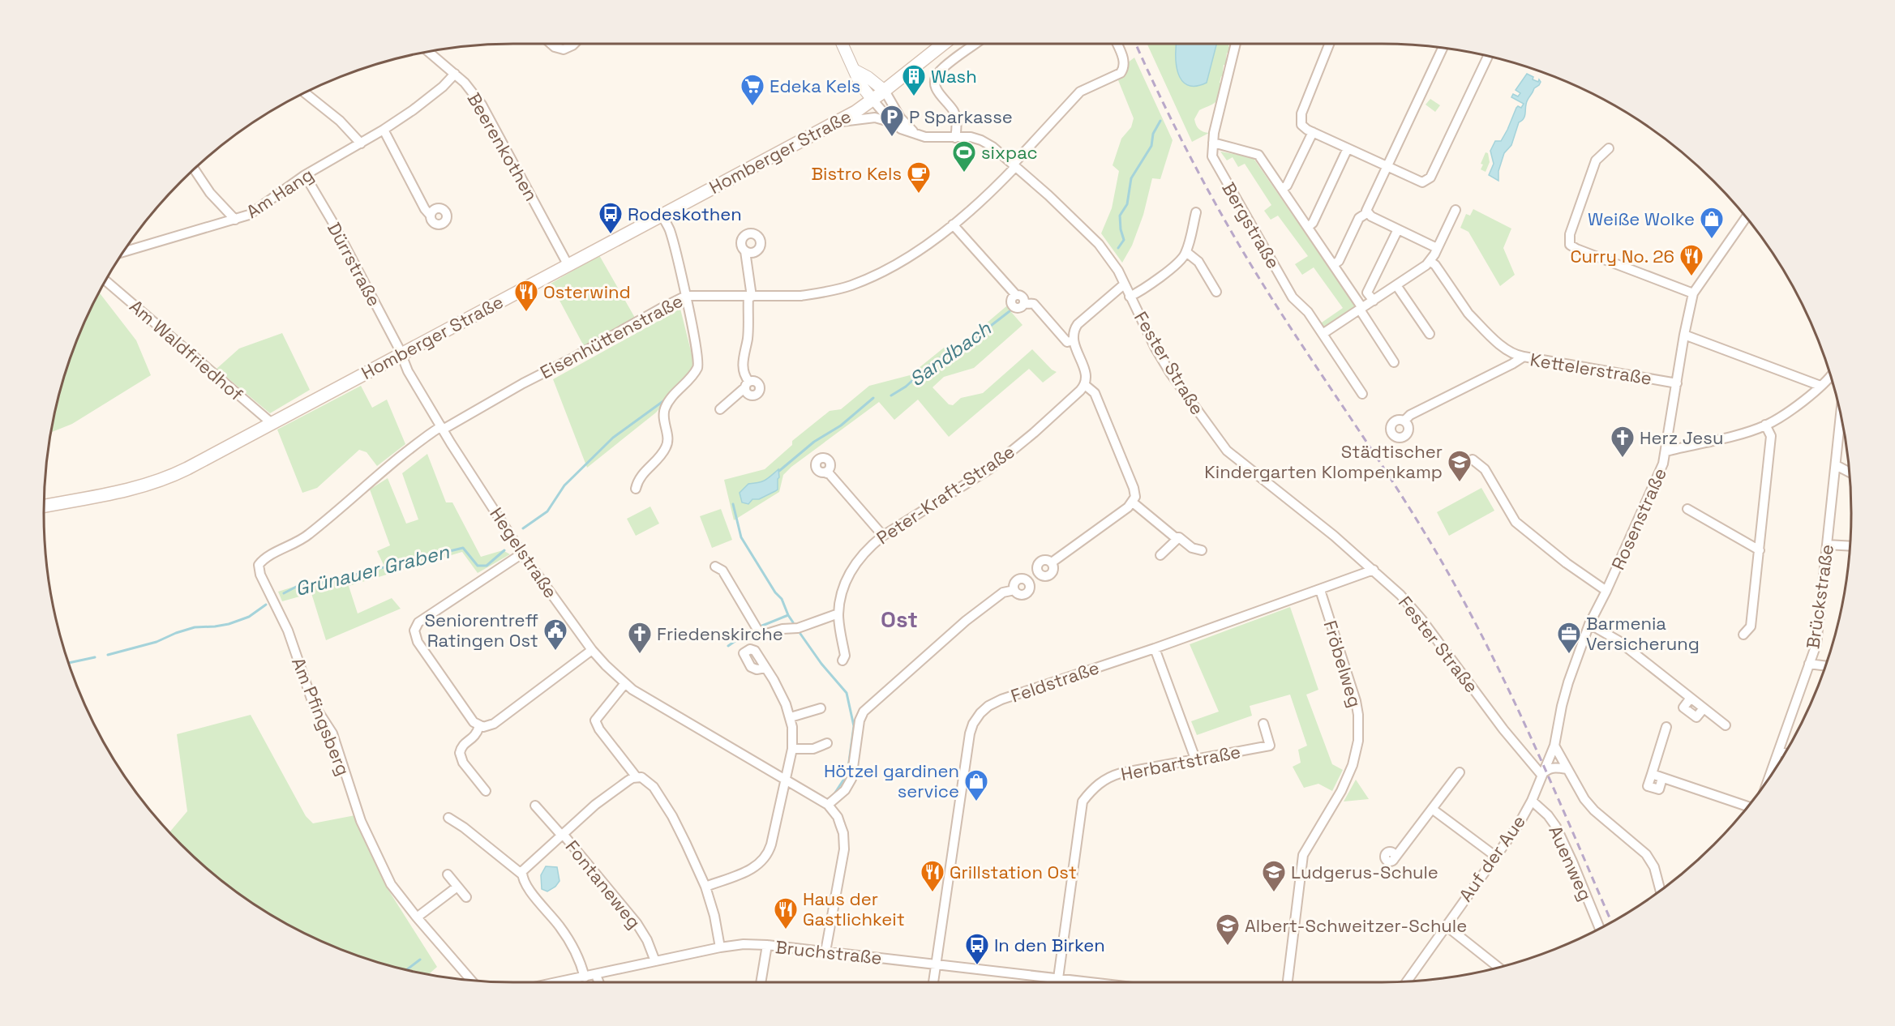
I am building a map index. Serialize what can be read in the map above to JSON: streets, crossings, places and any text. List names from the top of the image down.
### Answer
{
  "streets": {
    "main road": ["Homberger Straße"],
    "street": [
      "Beerenkothen",
      "Am Hang",
      "Bergstraße",
      "Dürrstraße",
      "Eisenhüttenstraße",
      "Am Waldfriedhof",
      "Fester Straße",
      "Kettelerstraße",
      "Peter-Kraft-Straße",
      "Rosenstraße",
      "Hegelstraße",
      "Brückstraße",
      "Fröbelweg",
      "Feldstraße",
      "Am Pfingsberg",
      "Herbartstraße",
      "Auf der Aue",
      "Auenweg",
      "Fontaneweg",
      "Bruchstraße"
    ]
  },
  "crossings": [
    ["Beerenkothen", "Homberger Straße"],
    ["Beerenkothen", "Am Hang"],
    ["Homberger Straße", "Dürrstraße"],
    ["Homberger Straße", "Am Waldfriedhof"],
    ["Homberger Straße", "Fester Straße"],
    ["Homberger Straße", "Hegelstraße"],
    ["Am Hang", "Dürrstraße"],
    ["Dürrstraße", "Hegelstraße"],
    ["Eisenhüttenstraße", "Fester Straße"],
    ["Eisenhüttenstraße", "Hegelstraße"],
    ["Eisenhüttenstraße", "Am Pfingsberg"],
    ["Fester Straße", "Rosenstraße"],
    ["Fester Straße", "Feldstraße"],
    ["Fester Straße", "Auf der Aue"],
    ["Kettelerstraße", "Rosenstraße"],
    ["Rosenstraße", "Auf der Aue"],
    ["Fröbelweg", "Feldstraße"],
    ["Feldstraße", "Bruchstraße"],
    ["Herbartstraße", "Bruchstraße"],
    ["Auf der Aue", "Auenweg"],
    ["Fontaneweg", "Bruchstraße"]
  ],
  "districts": ["Ost"],
  "water": ["Sandbach", "Grünauer Graben"],
  "places": {
    "building": ["Wash"],
    "supermarket": ["Edeka Kels"],
    "parking": ["P Sparkasse"],
    "sports": ["sixpac"],
    "cafe": ["Bistro Kels"],
    "bus stop": ["Rodeskothen", "In den Birken"],
    "shop": ["Weiße Wolke", "Hötzel gardinen service"],
    "restaurant": [
      "Curry No. 26",
      "Osterwind",
      "Grillstation Ost",
      "Haus der Gastlichkeit"
    ],
    "church": ["Herz Jesu", "Friedenskirche"],
    "school or university": ["Städtischer Kindergarten Klompenkamp", "Ludgerus-Schule", "Albert-Schweitzer-Schule"],
    "public building": ["Seniorentreff Ratingen Ost"],
    "office": ["Barmenia Versicherung"]
  }
}
